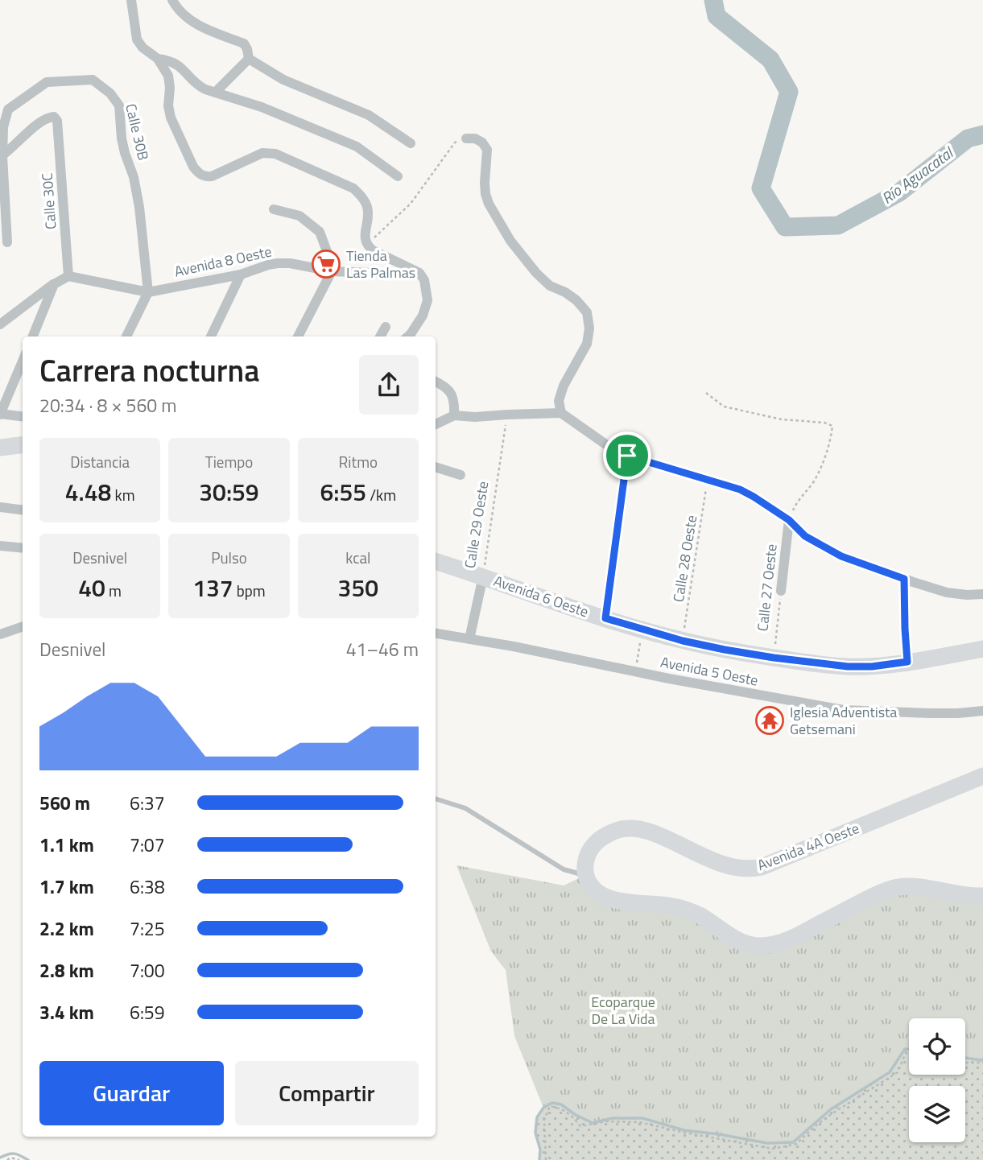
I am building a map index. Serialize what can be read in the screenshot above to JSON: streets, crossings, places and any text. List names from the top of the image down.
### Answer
{
  "streets": {
    "main road": ["Avenida 6 Oeste", "Avenida 4A Oeste"],
    "street": [
      "Calle 30B",
      "Calle 30C",
      "Avenida 8 Oeste",
      "Calle 29 Oeste",
      "Calle 27 Oeste",
      "Avenida 5 Oeste"
    ],
    "path": ["Calle 28 Oeste"]
  },
  "crossings": [
    ["Calle 30B", "Calle 30C"],
    ["Calle 30B", "Avenida 8 Oeste"],
    ["Calle 30C", "Avenida 8 Oeste"],
    ["Calle 29 Oeste", "Avenida 6 Oeste"],
    ["Calle 29 Oeste", "Avenida 5 Oeste"],
    ["Calle 28 Oeste", "Avenida 6 Oeste"],
    ["Calle 27 Oeste", "Avenida 6 Oeste"]
  ],
  "water": ["Río Aguacatal"],
  "parks": ["Ecoparque De La Vida"],
  "places": {
    "supermarket": ["Tienda Las Palmas"],
    "temple": ["Iglesia Adventista Getsemani"]
  },
  "page": {
    "heading": ["Carrera nocturna", "20:34 · 8 × 560 m"],
    "stats": [
      ["Distancia", "4.48 km"],
      ["Tiempo", "30:59"],
      ["Ritmo", "6:55 /km"],
      ["Desnivel", "40 m"],
      ["Pulso", "137 bpm"],
      ["kcal", "350"]
    ],
    "chart": ["Desnivel", "41–46 m"],
    "list": [
      {
        "name": "560 m",
        "note": "6:37"
      },
      {
        "name": "1.1 km",
        "note": "7:07"
      },
      {
        "name": "1.7 km",
        "note": "6:38"
      },
      {
        "name": "2.2 km",
        "note": "7:25"
      },
      {
        "name": "2.8 km",
        "note": "7:00"
      },
      {
        "name": "3.4 km",
        "note": "6:59"
      }
    ],
    "buttons": ["Guardar", "Compartir"]
  }
}
